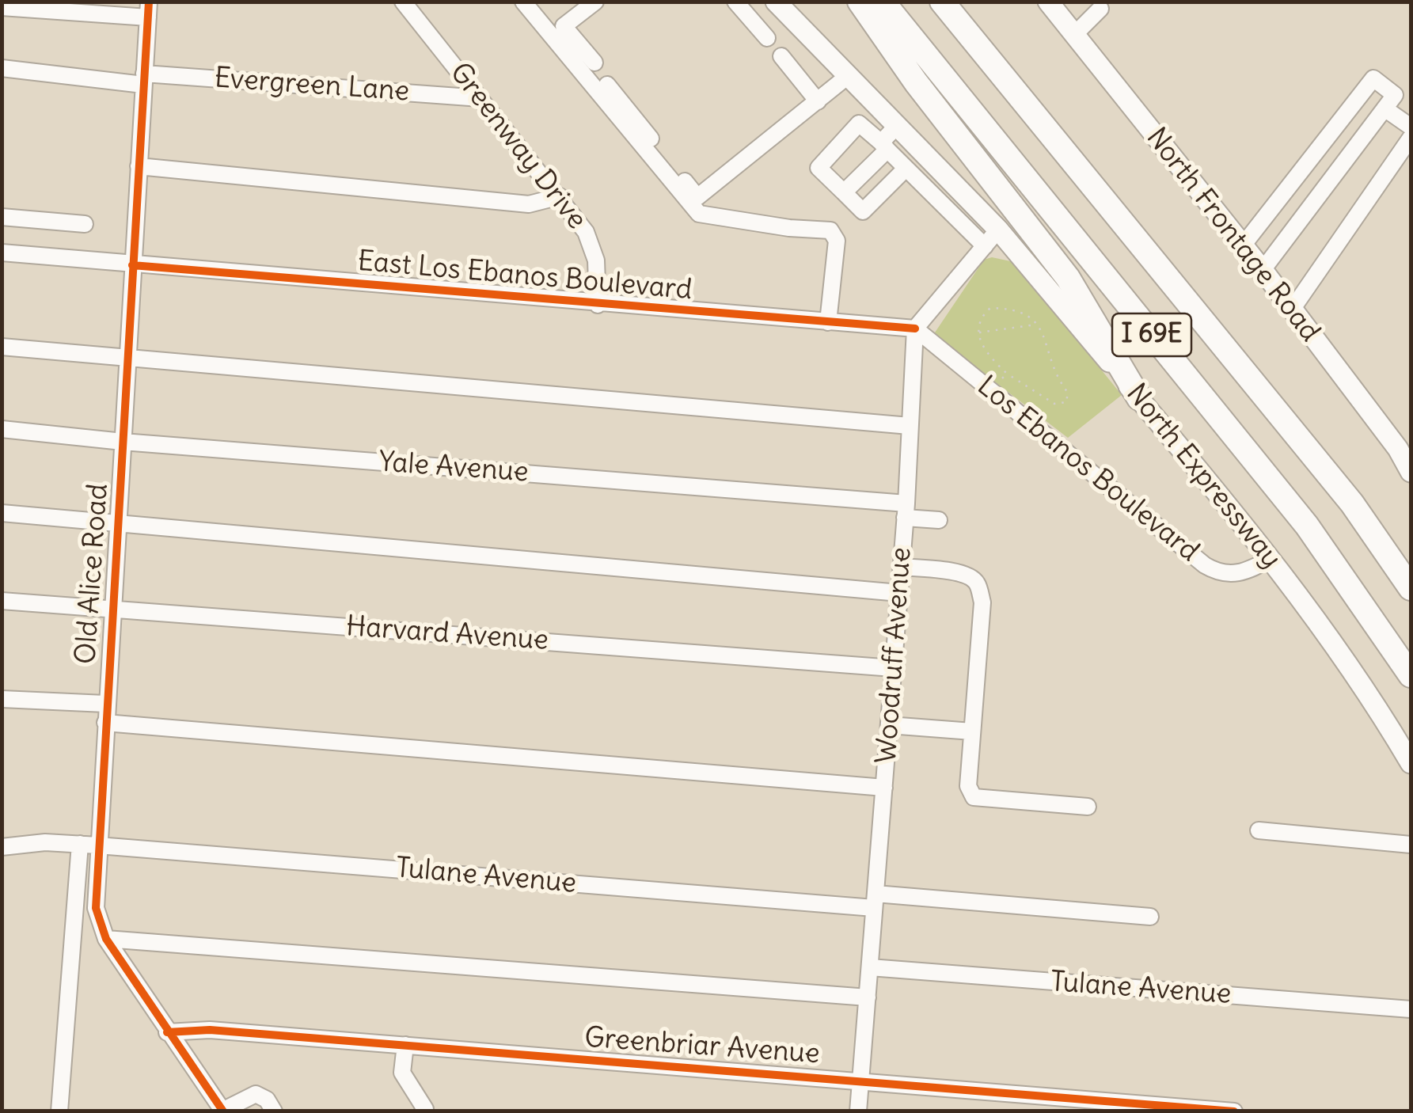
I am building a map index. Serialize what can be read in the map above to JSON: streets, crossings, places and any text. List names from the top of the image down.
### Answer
{
  "streets": {
    "highway": ["I 69E", "North Expressway"],
    "main road": ["North Frontage Road"],
    "street": [
      "Evergreen Lane",
      "Greenway Drive",
      "East Los Ebanos Boulevard",
      "Yale Avenue",
      "Los Ebanos Boulevard",
      "Old Alice Road",
      "Harvard Avenue",
      "Woodruff Avenue",
      "Tulane Avenue",
      "Greenbriar Avenue"
    ]
  },
  "crossings": [
    ["Evergreen Lane", "Greenway Drive"],
    ["Evergreen Lane", "Old Alice Road"],
    ["Greenway Drive", "East Los Ebanos Boulevard"],
    ["East Los Ebanos Boulevard", "Los Ebanos Boulevard"],
    ["East Los Ebanos Boulevard", "Old Alice Road"],
    ["East Los Ebanos Boulevard", "Woodruff Avenue"],
    ["Yale Avenue", "Old Alice Road"],
    ["Yale Avenue", "Woodruff Avenue"],
    ["Los Ebanos Boulevard", "North Expressway"],
    ["Los Ebanos Boulevard", "Woodruff Avenue"],
    ["Old Alice Road", "Harvard Avenue"],
    ["Old Alice Road", "Tulane Avenue"],
    ["Old Alice Road", "Greenbriar Avenue"],
    ["Harvard Avenue", "Woodruff Avenue"],
    ["Woodruff Avenue", "Tulane Avenue"],
    ["Woodruff Avenue", "Greenbriar Avenue"]
  ]
}
